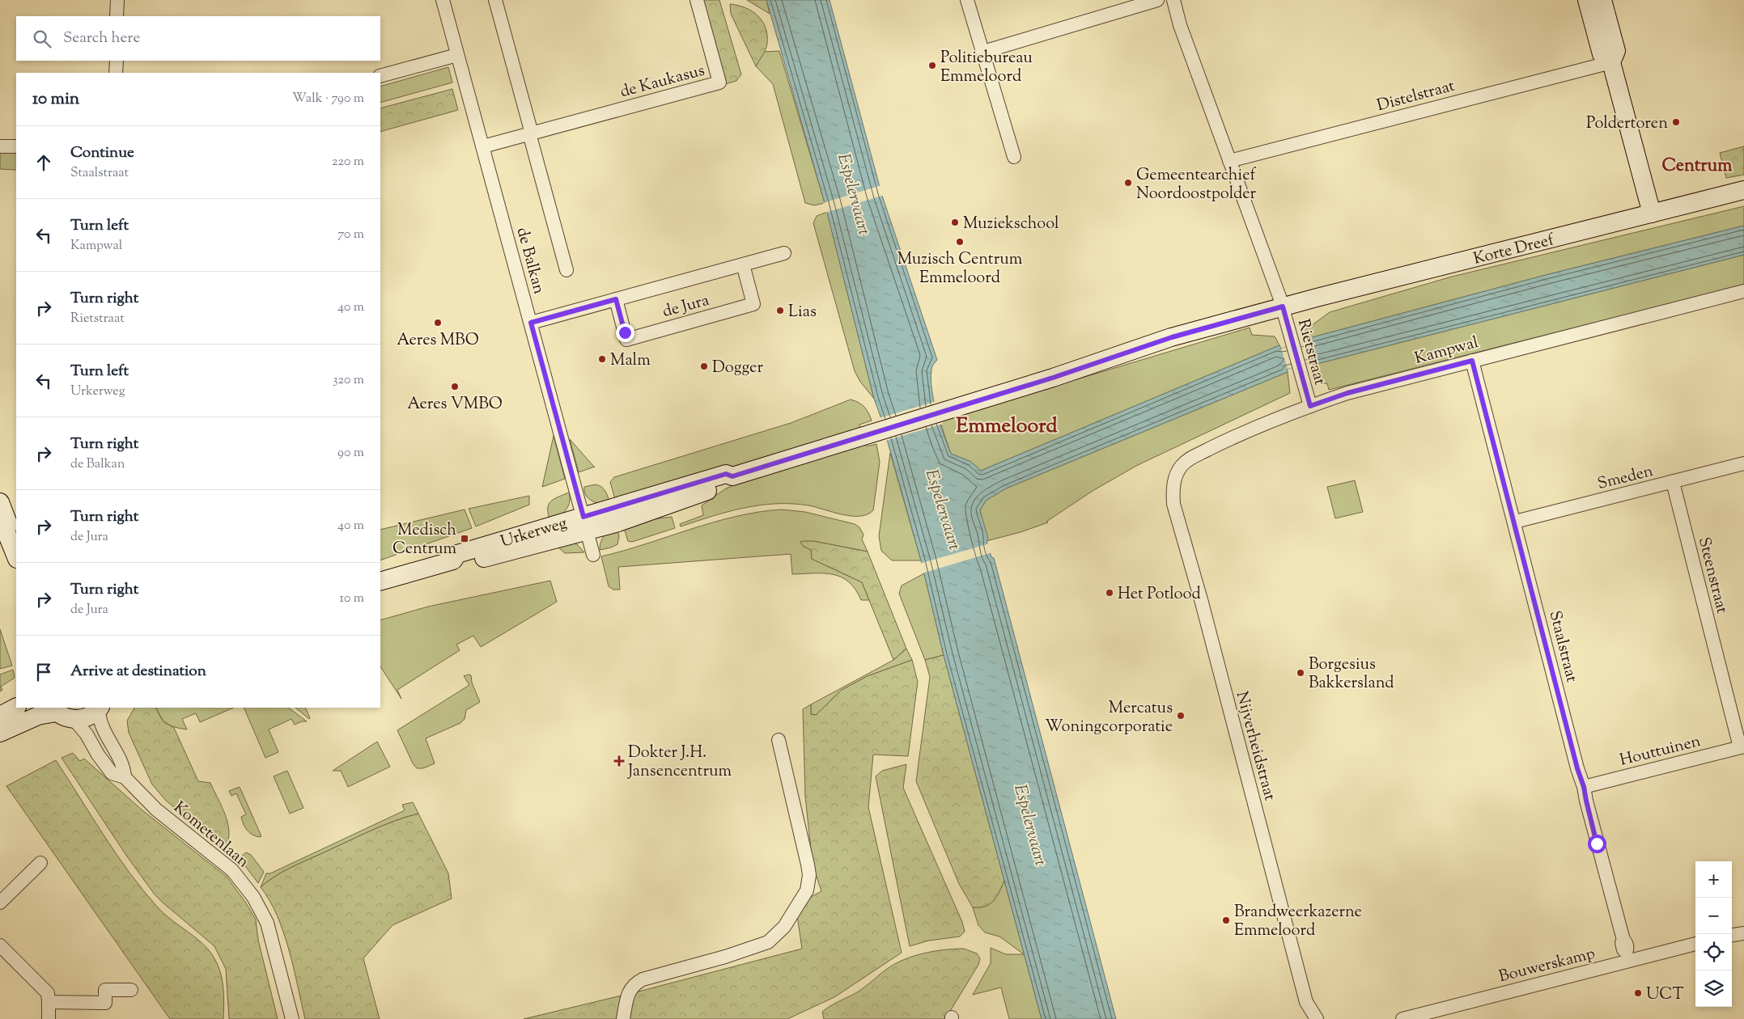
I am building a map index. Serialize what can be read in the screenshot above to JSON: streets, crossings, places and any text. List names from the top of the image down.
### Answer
{
  "streets": {
    "main road": ["Korte Dreef", "Urkerweg"],
    "street": [
      "de Kaukasus",
      "Distelstraat",
      "de Balkan",
      "de Jura",
      "Kampwal",
      "Rietstraat",
      "Smeden",
      "Steenstraat",
      "Staalstraat",
      "Nijverheidstraat",
      "Houttuinen",
      "Kometenlaan",
      "Bouwerskamp"
    ]
  },
  "crossings": [
    ["de Kaukasus", "de Balkan"],
    ["Distelstraat", "Rietstraat"],
    ["Korte Dreef", "Rietstraat"],
    ["Korte Dreef", "Urkerweg"],
    ["de Balkan", "de Jura"],
    ["de Balkan", "Urkerweg"],
    ["Kampwal", "Rietstraat"],
    ["Kampwal", "Staalstraat"],
    ["Kampwal", "Nijverheidstraat"],
    ["Rietstraat", "Urkerweg"],
    ["Smeden", "Steenstraat"],
    ["Smeden", "Staalstraat"],
    ["Steenstraat", "Houttuinen"],
    ["Staalstraat", "Houttuinen"],
    ["Staalstraat", "Bouwerskamp"]
  ],
  "districts": ["Centrum", "Emmeloord"],
  "water": ["Espelervaart"],
  "places": {
    "other": [
      "Politiebureau Emmeloord",
      "Poldertoren",
      "Gemeentearchief Noordoostpolder",
      "Muziekschool",
      "Muzisch Centrum Emmeloord",
      "Lias",
      "Aeres MBO",
      "Malm",
      "Dogger",
      "Aeres VMBO",
      "Het Potlood",
      "Borgesius Bakkersland",
      "Mercatus Woningcorporatie",
      "Brandweerkazerne Emmeloord",
      "UCT"
    ],
    "transit": ["Medisch Centrum"],
    "health": ["Dokter J.H. Jansencentrum"]
  },
  "page": {
    "search": "Search here",
    "heading": ["10 min", "Walk · 790 m"],
    "list": [
      ["Continue", "Staalstraat", "220 m"],
      ["Turn left", "Kampwal", "70 m"],
      ["Turn right", "Rietstraat", "40 m"],
      ["Turn left", "Urkerweg", "320 m"],
      ["Turn right", "de Balkan", "90 m"],
      ["Turn right", "de Jura", "40 m"],
      ["Turn right", "de Jura", "10 m"],
      "Arrive at destination"
    ],
    "map_buttons": ["+", "−"]
  }
}
